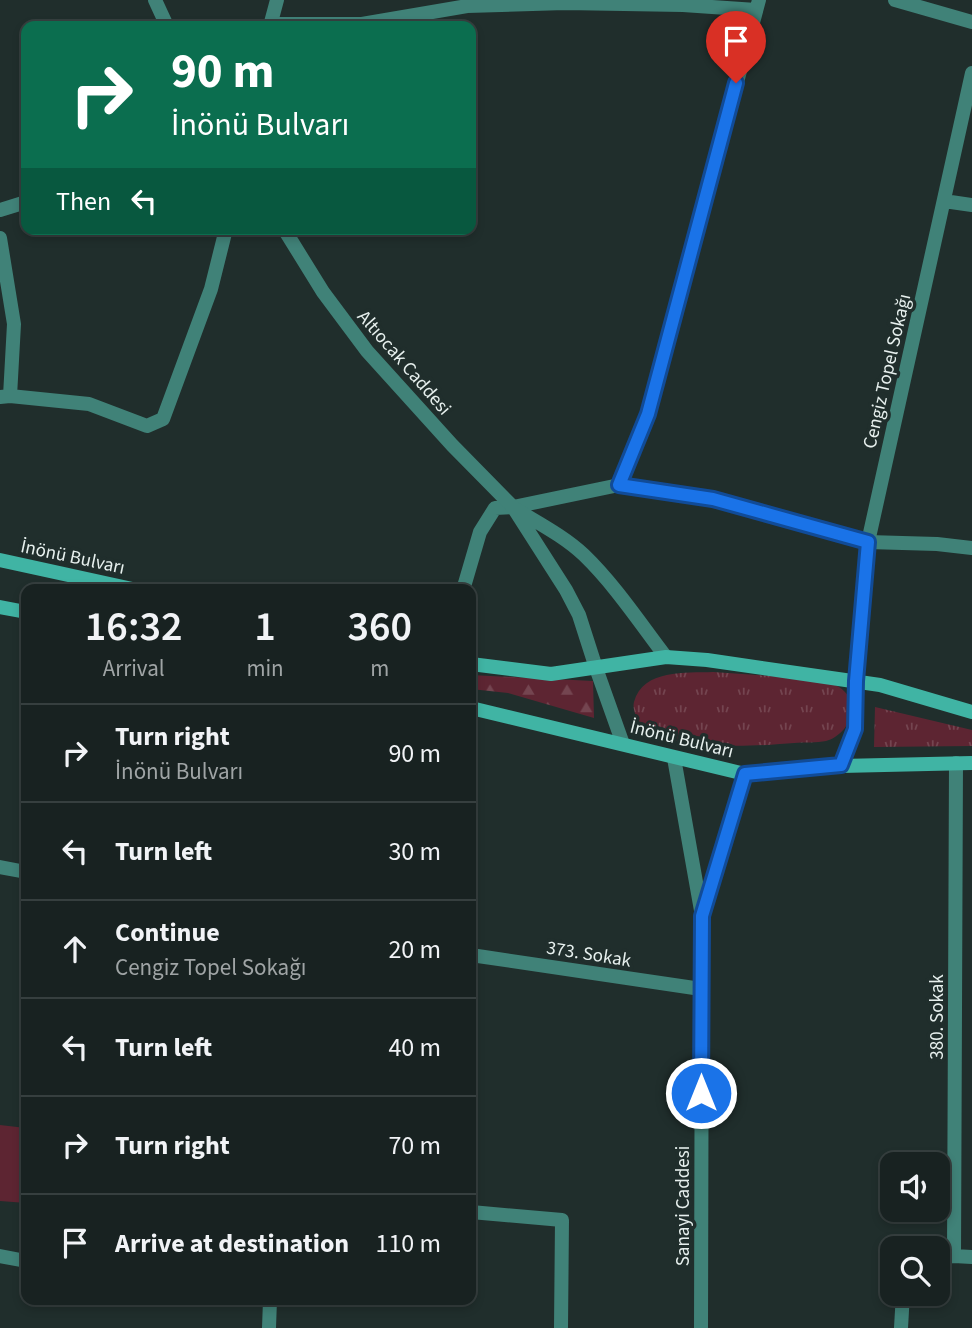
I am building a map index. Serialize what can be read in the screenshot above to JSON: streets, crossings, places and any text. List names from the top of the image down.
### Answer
{
  "streets": {
    "main road": ["İnönü Bulvarı"],
    "street": [
      "Altıocak Caddesi",
      "Cengiz Topel Sokağı",
      "373. Sokak",
      "380. Sokak",
      "Sanayi Caddesi"
    ]
  },
  "crossings": [
    ["Altıocak Caddesi", "İnönü Bulvarı"],
    ["Cengiz Topel Sokağı", "İnönü Bulvarı"],
    ["İnönü Bulvarı", "380. Sokak"],
    ["İnönü Bulvarı", "Sanayi Caddesi"],
    ["373. Sokak", "Sanayi Caddesi"]
  ],
  "page": {
    "turn": ["90 m", "İnönü Bulvarı"],
    "then": "Then",
    "eta": [
      "16:32",
      "Arrival",
      "1",
      "min",
      "360",
      "m"
    ],
    "list": [
      {
        "name": "Turn right",
        "note": "İnönü Bulvarı",
        "value": "90 m"
      },
      {
        "name": "Turn left",
        "value": "30 m"
      },
      {
        "name": "Continue",
        "note": "Cengiz Topel Sokağı",
        "value": "20 m"
      },
      {
        "name": "Turn left",
        "value": "40 m"
      },
      {
        "name": "Turn right",
        "value": "70 m"
      },
      {
        "name": "Arrive at destination",
        "value": "110 m"
      }
    ]
  }
}
